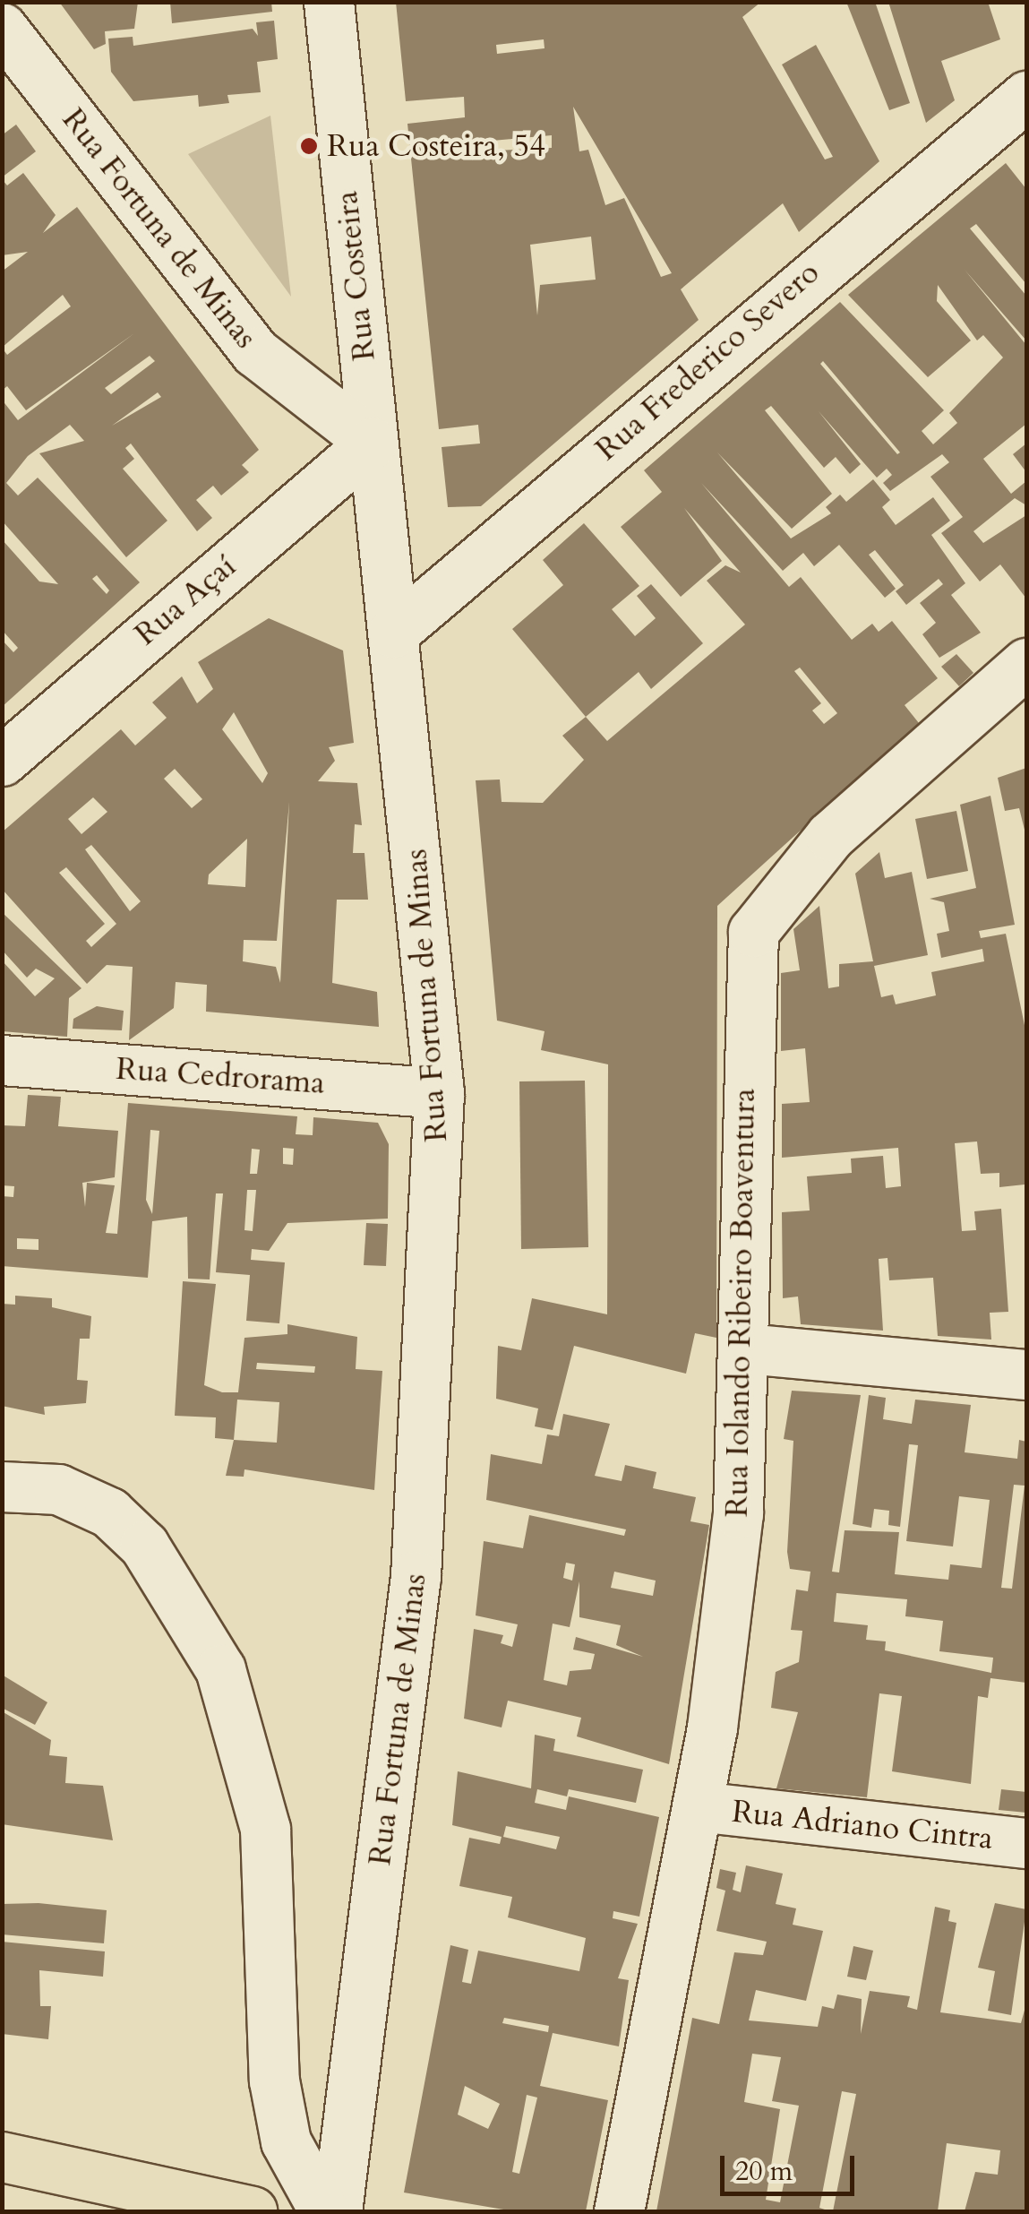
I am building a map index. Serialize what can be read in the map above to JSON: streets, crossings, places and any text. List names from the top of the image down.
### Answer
{
  "streets": {
    "street": [
      "Rua Fortuna de Minas",
      "Rua Costeira",
      "Rua Frederico Severo",
      "Rua Açaí",
      "Rua Cedrorama",
      "Rua Iolando Ribeiro Boaventura",
      "Rua Adriano Cintra"
    ]
  },
  "crossings": [
    ["Rua Fortuna de Minas", "Rua Costeira"],
    ["Rua Fortuna de Minas", "Rua Frederico Severo"],
    ["Rua Fortuna de Minas", "Rua Açaí"],
    ["Rua Fortuna de Minas", "Rua Cedrorama"],
    ["Rua Costeira", "Rua Açaí"],
    ["Rua Iolando Ribeiro Boaventura", "Rua Adriano Cintra"]
  ],
  "places": ["Rua Costeira, 54"],
  "scale_bar": "20 m"
}
